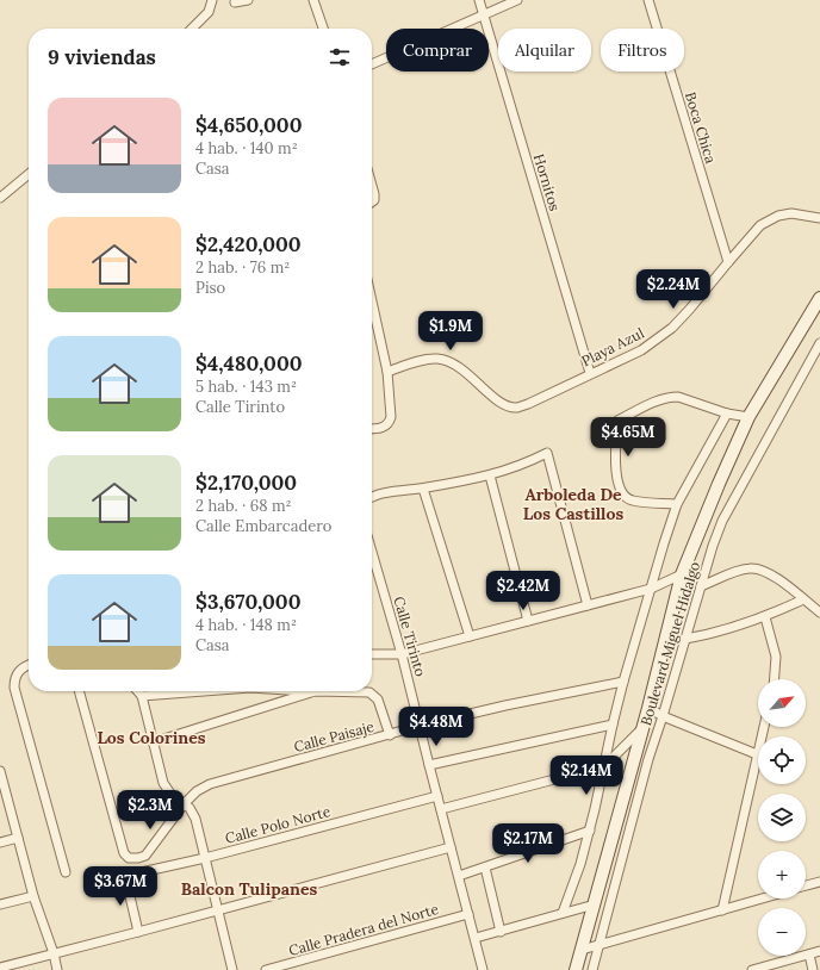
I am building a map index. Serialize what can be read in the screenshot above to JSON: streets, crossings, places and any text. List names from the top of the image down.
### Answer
{
  "streets": {
    "street": [
      "Boca Chica",
      "Hornitos",
      "Playa Azul",
      "Calle Tirinto",
      "Boulevard Miguel Hidalgo",
      "Calle Paisaje",
      "Calle Polo Norte",
      "Calle Pradera del Norte"
    ]
  },
  "crossings": [
    ["Boca Chica", "Playa Azul"],
    ["Hornitos", "Playa Azul"],
    ["Calle Tirinto", "Calle Paisaje"],
    ["Calle Tirinto", "Calle Polo Norte"],
    ["Calle Tirinto", "Calle Pradera del Norte"]
  ],
  "districts": ["Arboleda De Los Castillos", "Los Colorines", "Balcon Tulipanes"],
  "north": "top right",
  "page": {
    "chip": ["Comprar", "Alquilar", "Filtros"],
    "heading": "9 viviendas",
    "list": [
      {
        "name": "$4,650,000",
        "note": "4 hab. · 140 m² · Casa"
      },
      {
        "name": "$2,420,000",
        "note": "2 hab. · 76 m² · Piso"
      },
      {
        "name": "$4,480,000",
        "note": "5 hab. · 143 m² · Calle Tirinto"
      },
      {
        "name": "$2,170,000",
        "note": "2 hab. · 68 m² · Calle Embarcadero"
      },
      {
        "name": "$3,670,000",
        "note": "4 hab. · 148 m² · Casa"
      }
    ],
    "price": [
      "$2.24M",
      "$1.9M",
      "$4.65M",
      "$2.42M",
      "$4.48M",
      "$2.14M",
      "$2.3M",
      "$2.17M",
      "$3.67M"
    ],
    "map_buttons": ["+", "−"]
  }
}
